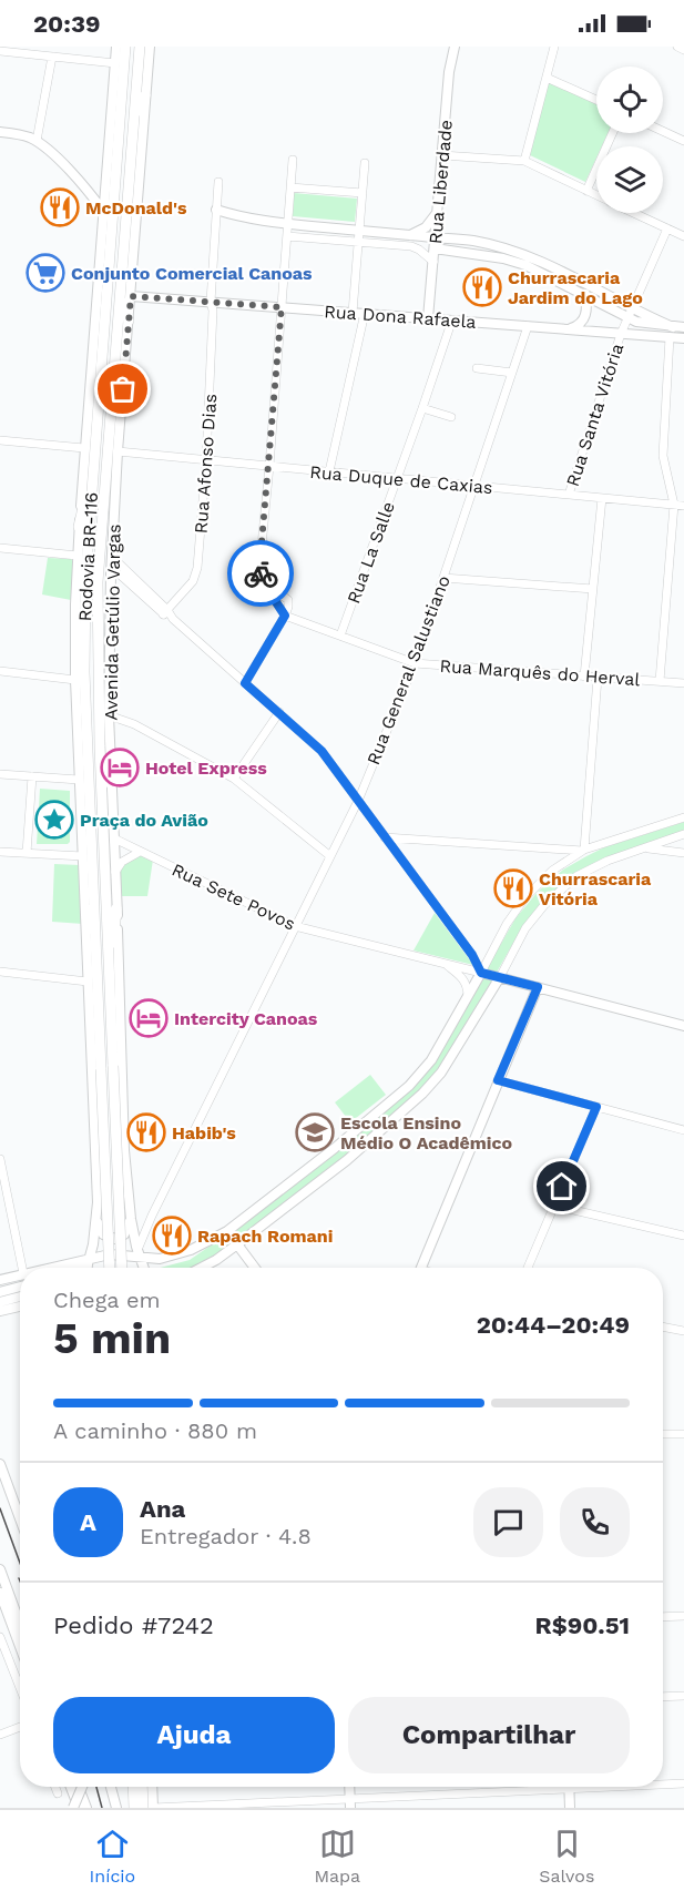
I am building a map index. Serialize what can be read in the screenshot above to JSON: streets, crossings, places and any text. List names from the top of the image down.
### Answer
{
  "streets": {
    "highway": ["Rodovia BR-116"],
    "main road": ["Rua Liberdade", "Rua Dona Rafaela", "Avenida Getúlio Vargas"],
    "street": [
      "Rua Santa Vitória",
      "Rua Afonso Dias",
      "Rua Duque de Caxias",
      "Rua La Salle",
      "Rua General Salustiano",
      "Rua Marquês do Herval",
      "Rua Sete Povos"
    ]
  },
  "crossings": [
    ["Rua Liberdade", "Rua Dona Rafaela"],
    ["Rua Dona Rafaela", "Rua Santa Vitória"],
    ["Rua Dona Rafaela", "Rua Afonso Dias"],
    ["Rua Dona Rafaela", "Rua La Salle"],
    ["Rua Dona Rafaela", "Rodovia BR-116"],
    ["Rua Dona Rafaela", "Rua General Salustiano"],
    ["Rua Santa Vitória", "Rua Duque de Caxias"],
    ["Rua Afonso Dias", "Rua Duque de Caxias"],
    ["Rua Duque de Caxias", "Rua La Salle"],
    ["Rua Duque de Caxias", "Avenida Getúlio Vargas"],
    ["Rua Duque de Caxias", "Rua General Salustiano"],
    ["Rua La Salle", "Rua Marquês do Herval"],
    ["Avenida Getúlio Vargas", "Rua General Salustiano"],
    ["Avenida Getúlio Vargas", "Rua Sete Povos"],
    ["Rua General Salustiano", "Rua Marquês do Herval"],
    ["Rua General Salustiano", "Rua Sete Povos"]
  ],
  "places": {
    "restaurant": [
      "McDonald's",
      "Churrascaria Jardim do Lago",
      "Churrascaria Vitória",
      "Habib's",
      "Rapach Romani"
    ],
    "supermarket": ["Conjunto Comercial Canoas"],
    "hotel": ["Hotel Express", "Intercity Canoas"],
    "place": ["Praça do Avião"],
    "school or university": ["Escola Ensino Médio O Acadêmico"]
  },
  "page": {
    "status": "20:39",
    "heading": ["5 min", "Chega em", "20:44–20:49"],
    "panel": [
      "Ana",
      "Entregador · 4.8",
      "Pedido #7242",
      "R$90.51"
    ],
    "bar": "A caminho · 880 m",
    "round": "A",
    "buttons": ["Ajuda", "Compartilhar"],
    "tabs": ["Início", "Mapa", "Salvos"]
  }
}
